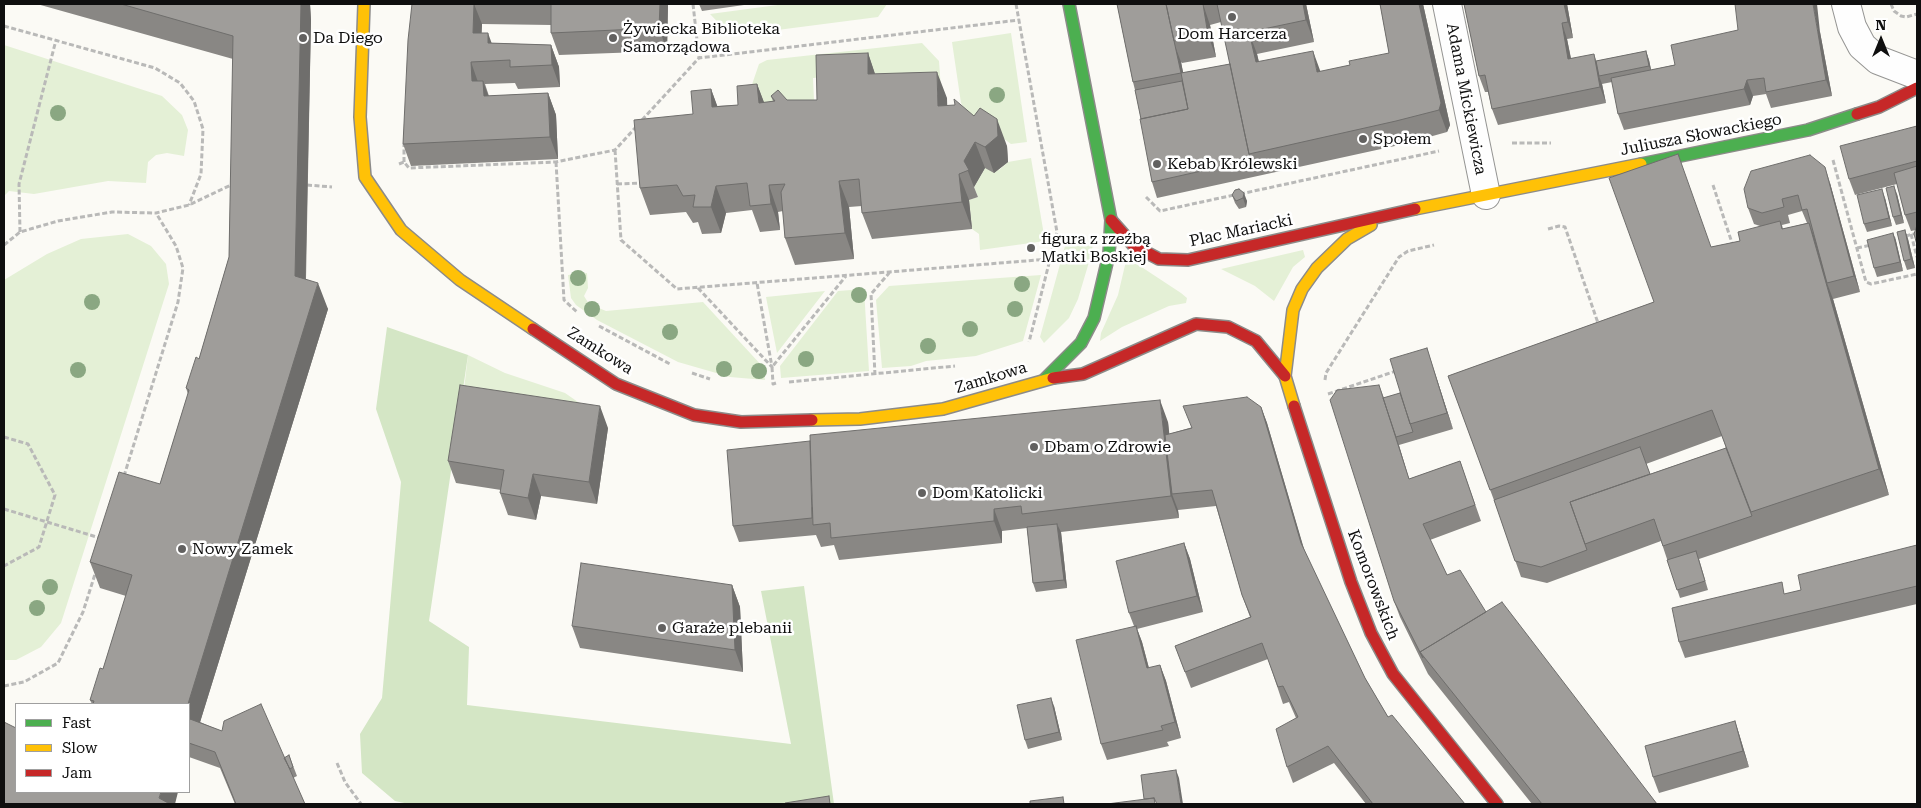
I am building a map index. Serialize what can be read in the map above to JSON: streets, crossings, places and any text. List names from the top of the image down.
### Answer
{
  "streets": {
    "street": [
      "Adama Mickiewicza",
      "Juliusza Słowackiego",
      "Plac Mariacki",
      "Zamkowa",
      "Komorowskich"
    ]
  },
  "crossings": [
    ["Adama Mickiewicza", "Juliusza Słowackiego"],
    ["Adama Mickiewicza", "Plac Mariacki"],
    ["Juliusza Słowackiego", "Plac Mariacki"],
    ["Plac Mariacki", "Zamkowa"],
    ["Plac Mariacki", "Komorowskich"],
    ["Zamkowa", "Komorowskich"]
  ],
  "places": [
    "Dom Harcerza",
    "Da Diego",
    "Żywiecka Biblioteka Samorządowa",
    "Społem",
    "Kebab Królewski",
    "figura z rzeźbą Matki Boskiej",
    "Dbam o Zdrowie",
    "Dom Katolicki",
    "Nowy Zamek",
    "Garaże plebanii"
  ],
  "legend": ["Fast", "Slow", "Jam"],
  "north": "top"
}
